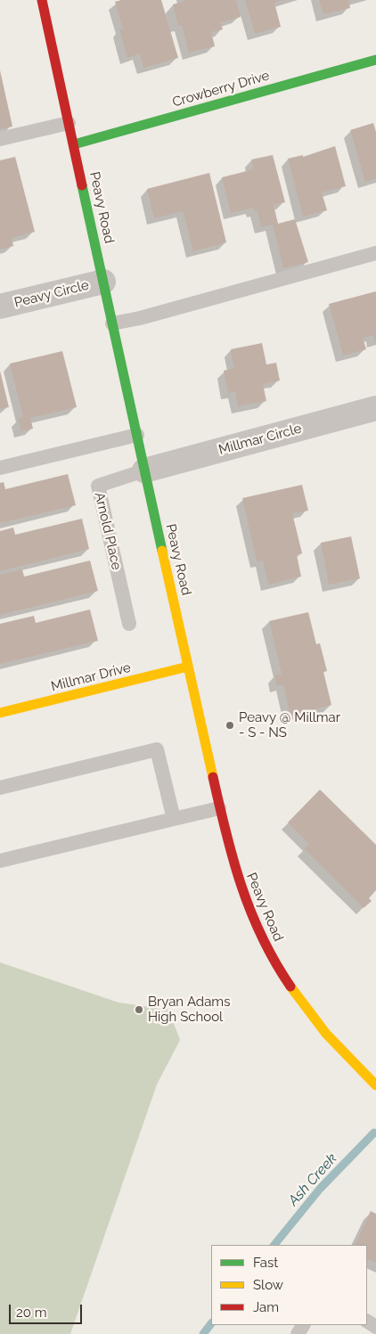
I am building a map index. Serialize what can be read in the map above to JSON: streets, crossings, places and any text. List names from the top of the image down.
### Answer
{
  "streets": {
    "street": [
      "Crowberry Drive",
      "Peavy Road",
      "Peavy Circle",
      "Millmar Circle",
      "Millmar Drive"
    ],
    "lane": ["Arnold Place"]
  },
  "crossings": [
    ["Crowberry Drive", "Peavy Road"],
    ["Peavy Road", "Peavy Circle"],
    ["Peavy Road", "Millmar Circle"],
    ["Peavy Road", "Arnold Place"],
    ["Peavy Road", "Millmar Drive"],
    ["Millmar Circle", "Arnold Place"]
  ],
  "water": ["Ash Creek"],
  "places": ["Peavy @ Millmar - S - NS", "Bryan Adams High School"],
  "legend": ["Fast", "Slow", "Jam"],
  "scale_bar": "20 m"
}
